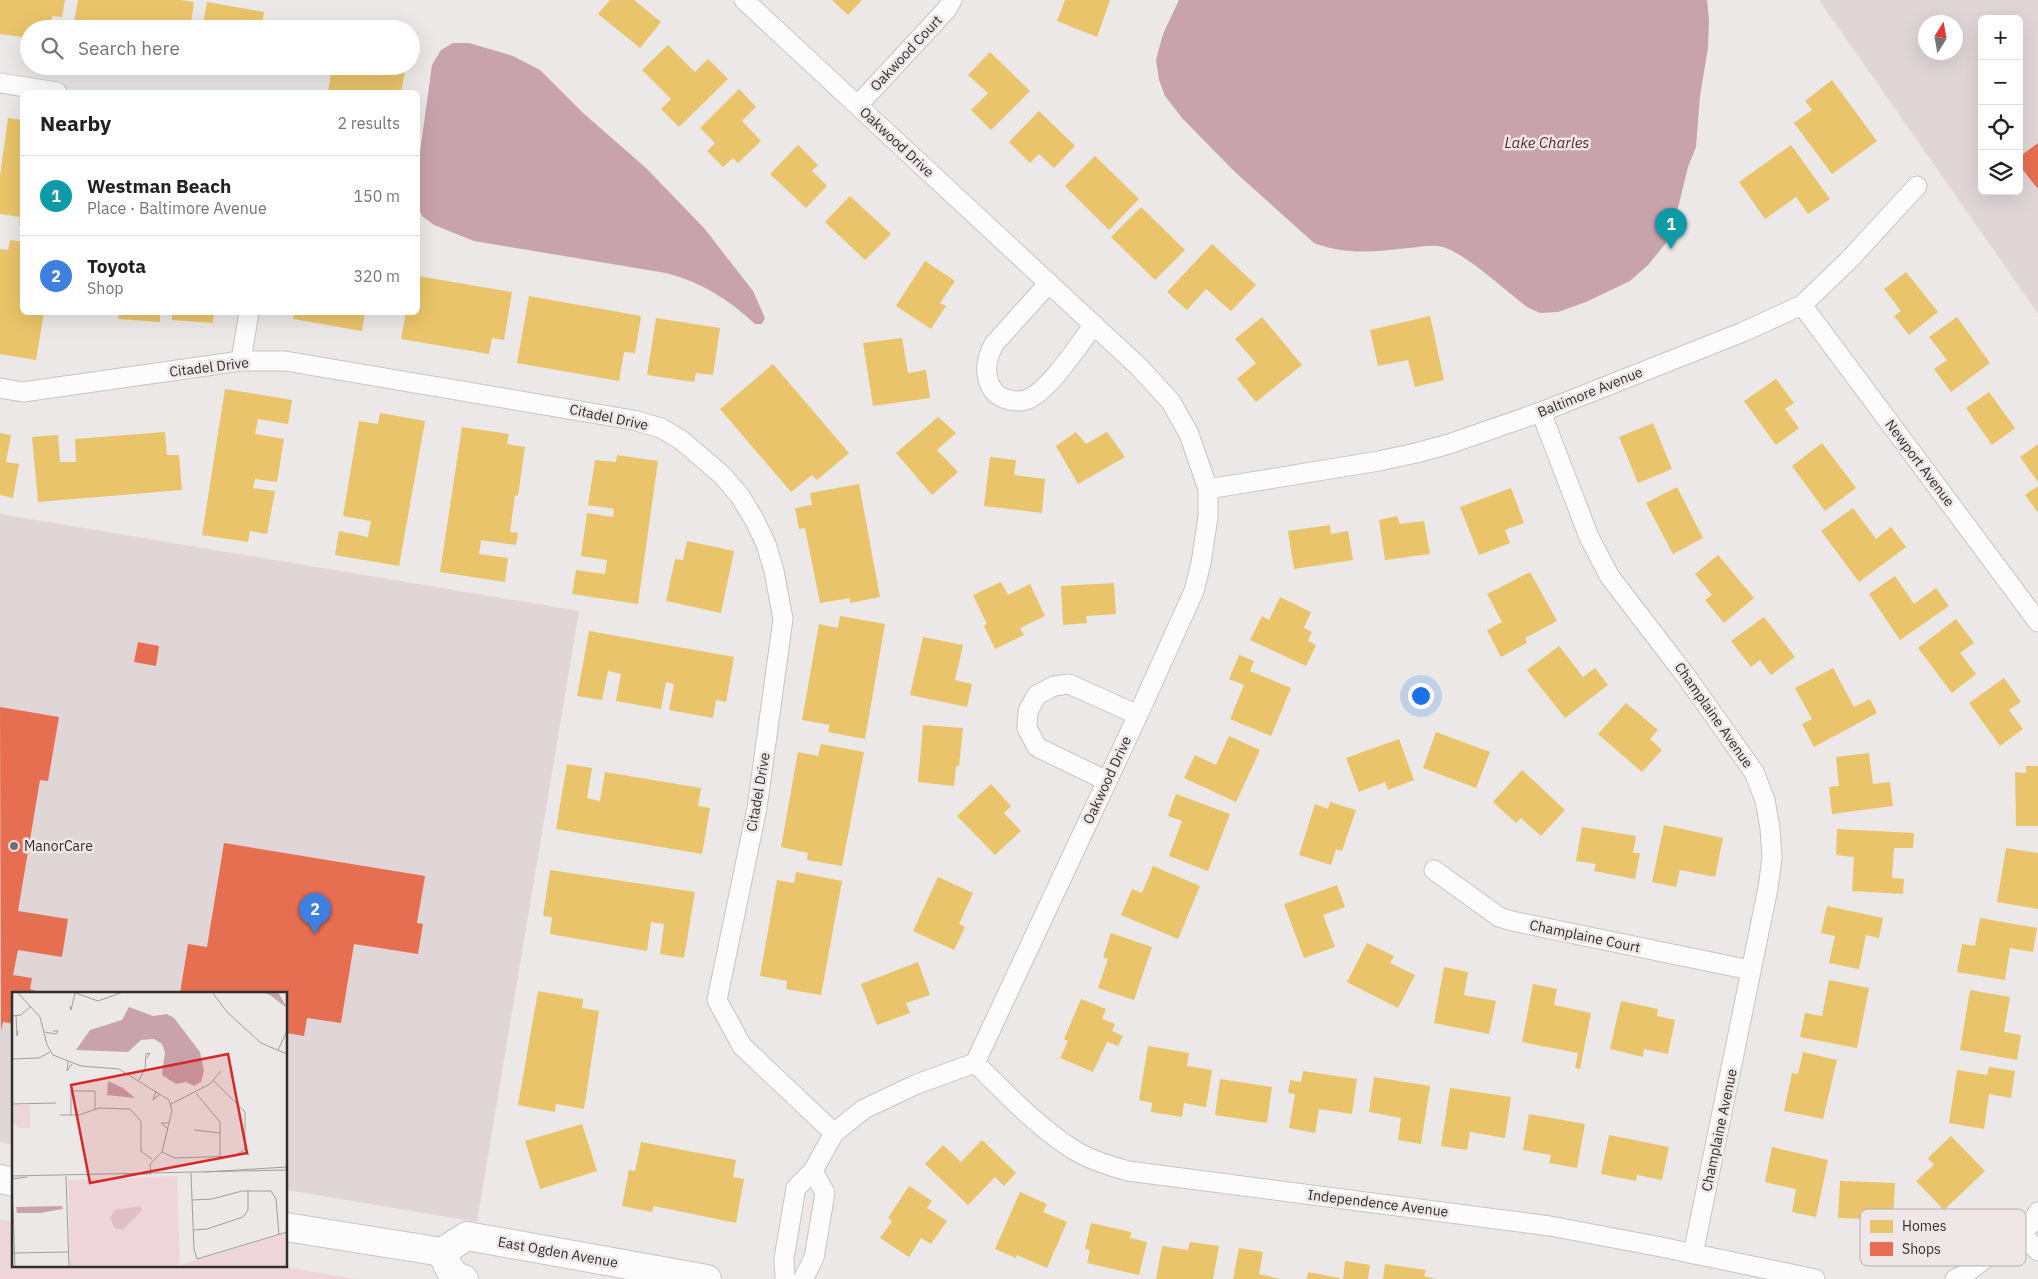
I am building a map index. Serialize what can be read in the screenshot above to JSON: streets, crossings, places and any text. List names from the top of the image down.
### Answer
{
  "streets": {
    "main road": ["East Ogden Avenue"],
    "street": [
      "Oakwood Court",
      "Oakwood Drive",
      "Citadel Drive",
      "Baltimore Avenue",
      "Newport Avenue",
      "Champlaine Avenue",
      "Champlaine Court",
      "Independence Avenue"
    ]
  },
  "crossings": [
    ["Oakwood Court", "Oakwood Drive"],
    ["Oakwood Drive", "Baltimore Avenue"],
    ["Oakwood Drive", "Independence Avenue"],
    ["Baltimore Avenue", "Newport Avenue"],
    ["Baltimore Avenue", "Champlaine Avenue"],
    ["Champlaine Avenue", "Champlaine Court"],
    ["Champlaine Avenue", "Independence Avenue"]
  ],
  "water": ["Lake Charles"],
  "places": ["ManorCare"],
  "legend": ["Homes", "Shops"],
  "north": "top",
  "page": {
    "map_buttons": ["+", "−"],
    "search": "Search here",
    "heading": ["Nearby", "2 results"],
    "list": [
      {
        "mark": "1",
        "name": "Westman Beach",
        "note": "Place · Baltimore Avenue",
        "value": "150 m"
      },
      {
        "mark": "2",
        "name": "Toyota",
        "note": "Shop",
        "value": "320 m"
      }
    ],
    "pins": ["1", "2"]
  }
}
